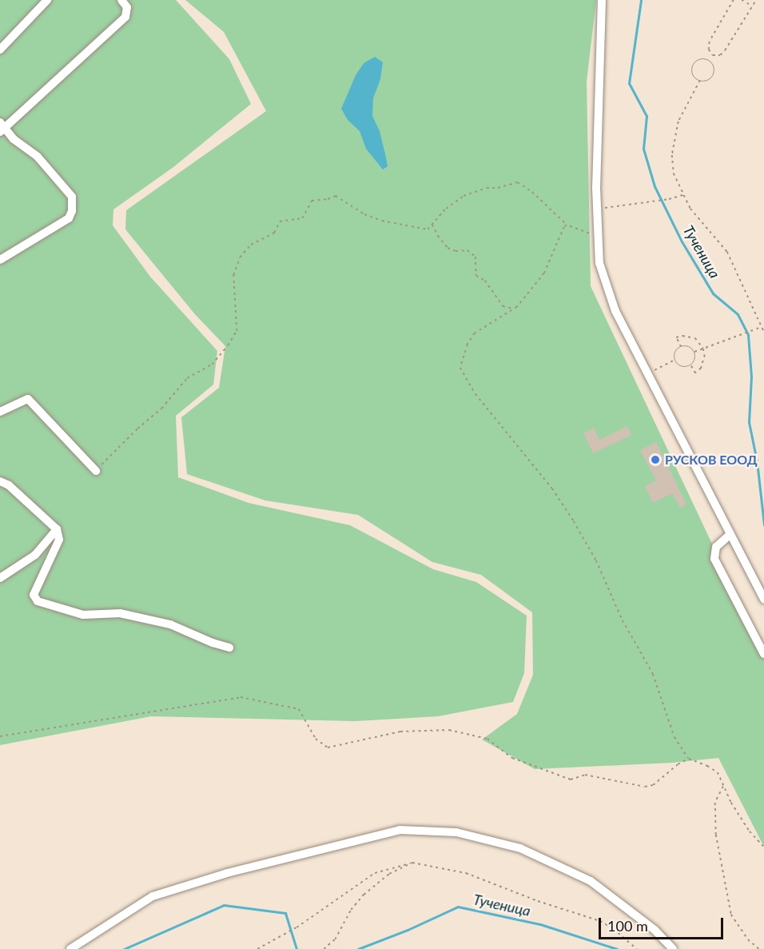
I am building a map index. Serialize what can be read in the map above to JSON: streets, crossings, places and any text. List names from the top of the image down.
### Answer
{
  "water": ["Тученица"],
  "places": ["РУСКОВ ЕООД"],
  "scale_bar": "100 m"
}
